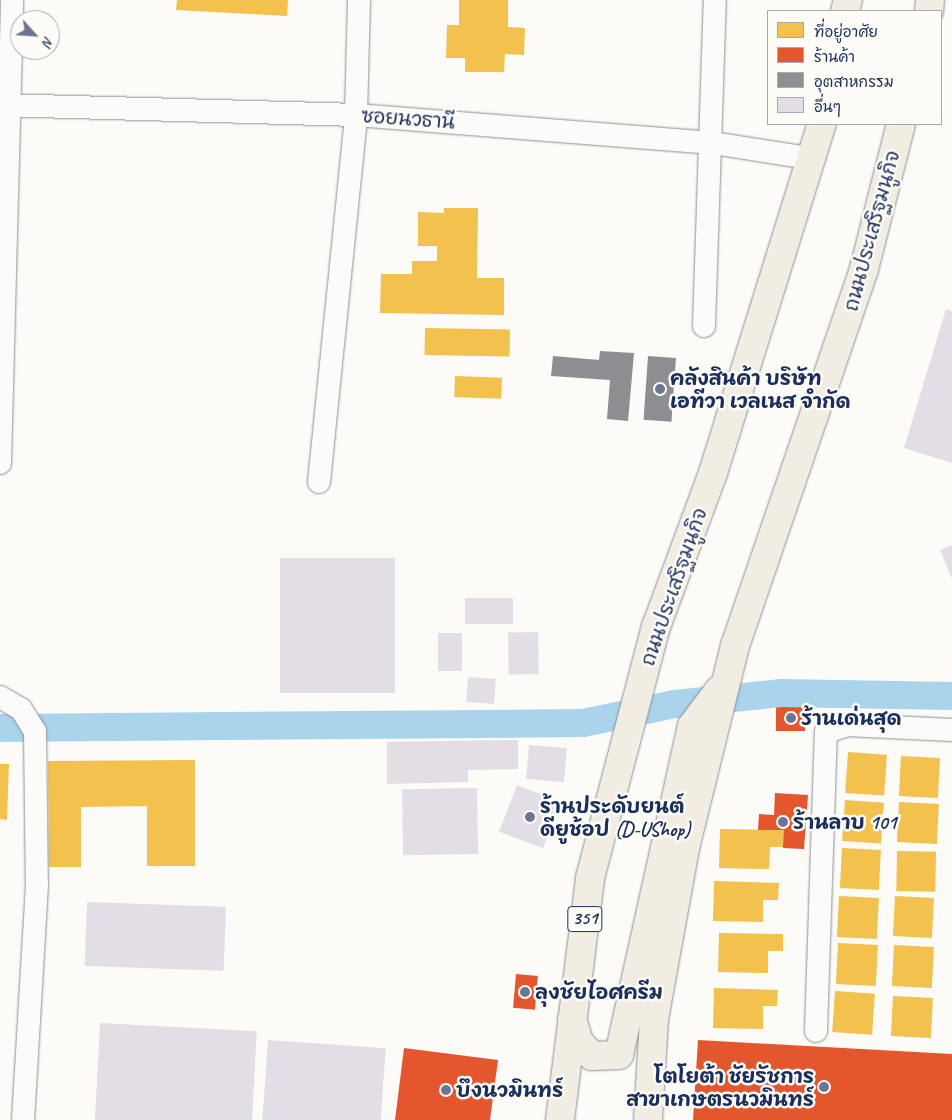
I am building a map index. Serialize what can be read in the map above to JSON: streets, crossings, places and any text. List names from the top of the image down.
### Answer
{
  "streets": {
    "main road": ["ถนนประเสริฐมนูกิจ", "351"],
    "street": ["ซอยนวธานี"]
  },
  "crossings": [
    ["ซอยนวธานี", "ถนนประเสริฐมนูกิจ"]
  ],
  "places": [
    "คลังสินค้า บริษัท เอทีวา เวลเนส จำกัด",
    "ร้านเด่นสุด",
    "ร้านประดับยนต์ ดียูช้อป (D-UShop)",
    "ร้านลาบ 101",
    "ลุงชัยไอศครีม",
    "โตโยต้า ชัยรัชการ สาขาเกษตรนวมินทร์",
    "บึงนวมินทร์"
  ],
  "legend": [
    "ที่อยู่อาศัย",
    "ร้านค้า",
    "อุตสาหกรรม",
    "อื่นๆ"
  ],
  "north": "bottom right"
}
